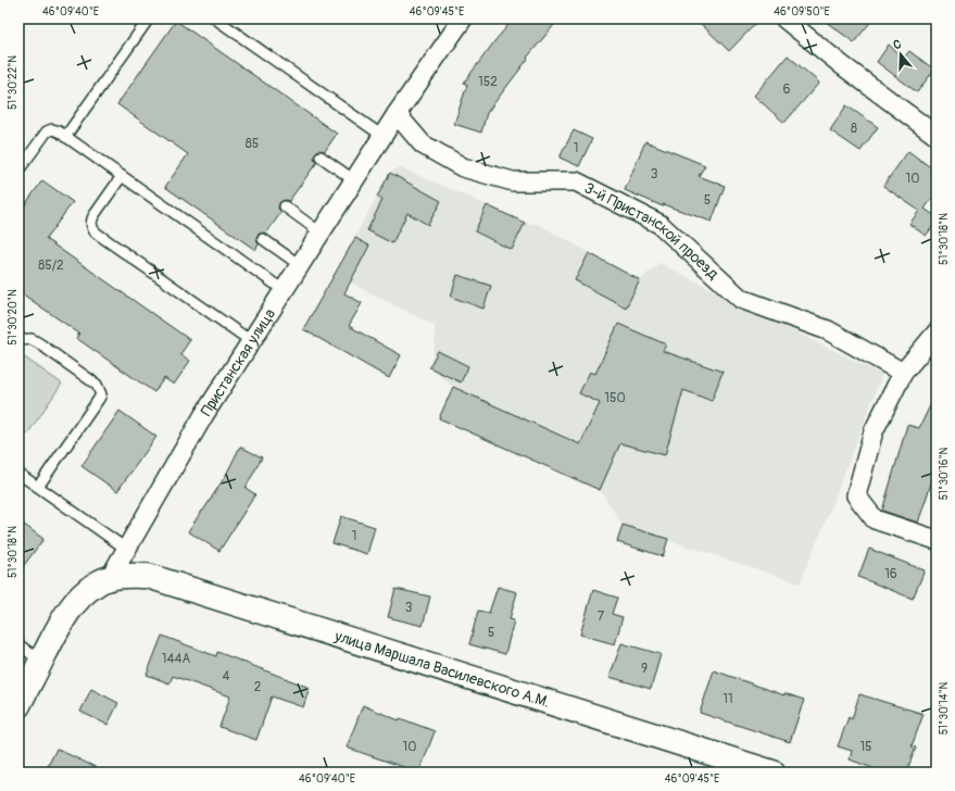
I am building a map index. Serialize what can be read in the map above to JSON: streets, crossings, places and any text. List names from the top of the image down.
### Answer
{
  "streets": {
    "street": ["3-й Пристанской проезд", "Пристанская улица", "улица Маршала Василевского А.М."]
  },
  "crossings": [
    ["3-й Пристанской проезд", "Пристанская улица"],
    ["Пристанская улица", "улица Маршала Василевского А.М."]
  ],
  "house_numbers": [
    "152",
    "6",
    "8",
    "85",
    "1",
    "3",
    "10",
    "5",
    "85/2",
    "150",
    "1",
    "16",
    "3",
    "7",
    "5",
    "144А",
    "9",
    "4",
    "2",
    "11",
    "10",
    "15"
  ],
  "north": "top",
  "coordinates": [
    "46°09'40\"E",
    "46°09'45\"E",
    "46°09'50\"E",
    "51°30'22\"N",
    "51°30'18\"N",
    "51°30'20\"N",
    "51°30'16\"N",
    "51°30'14\"N"
  ]
}
